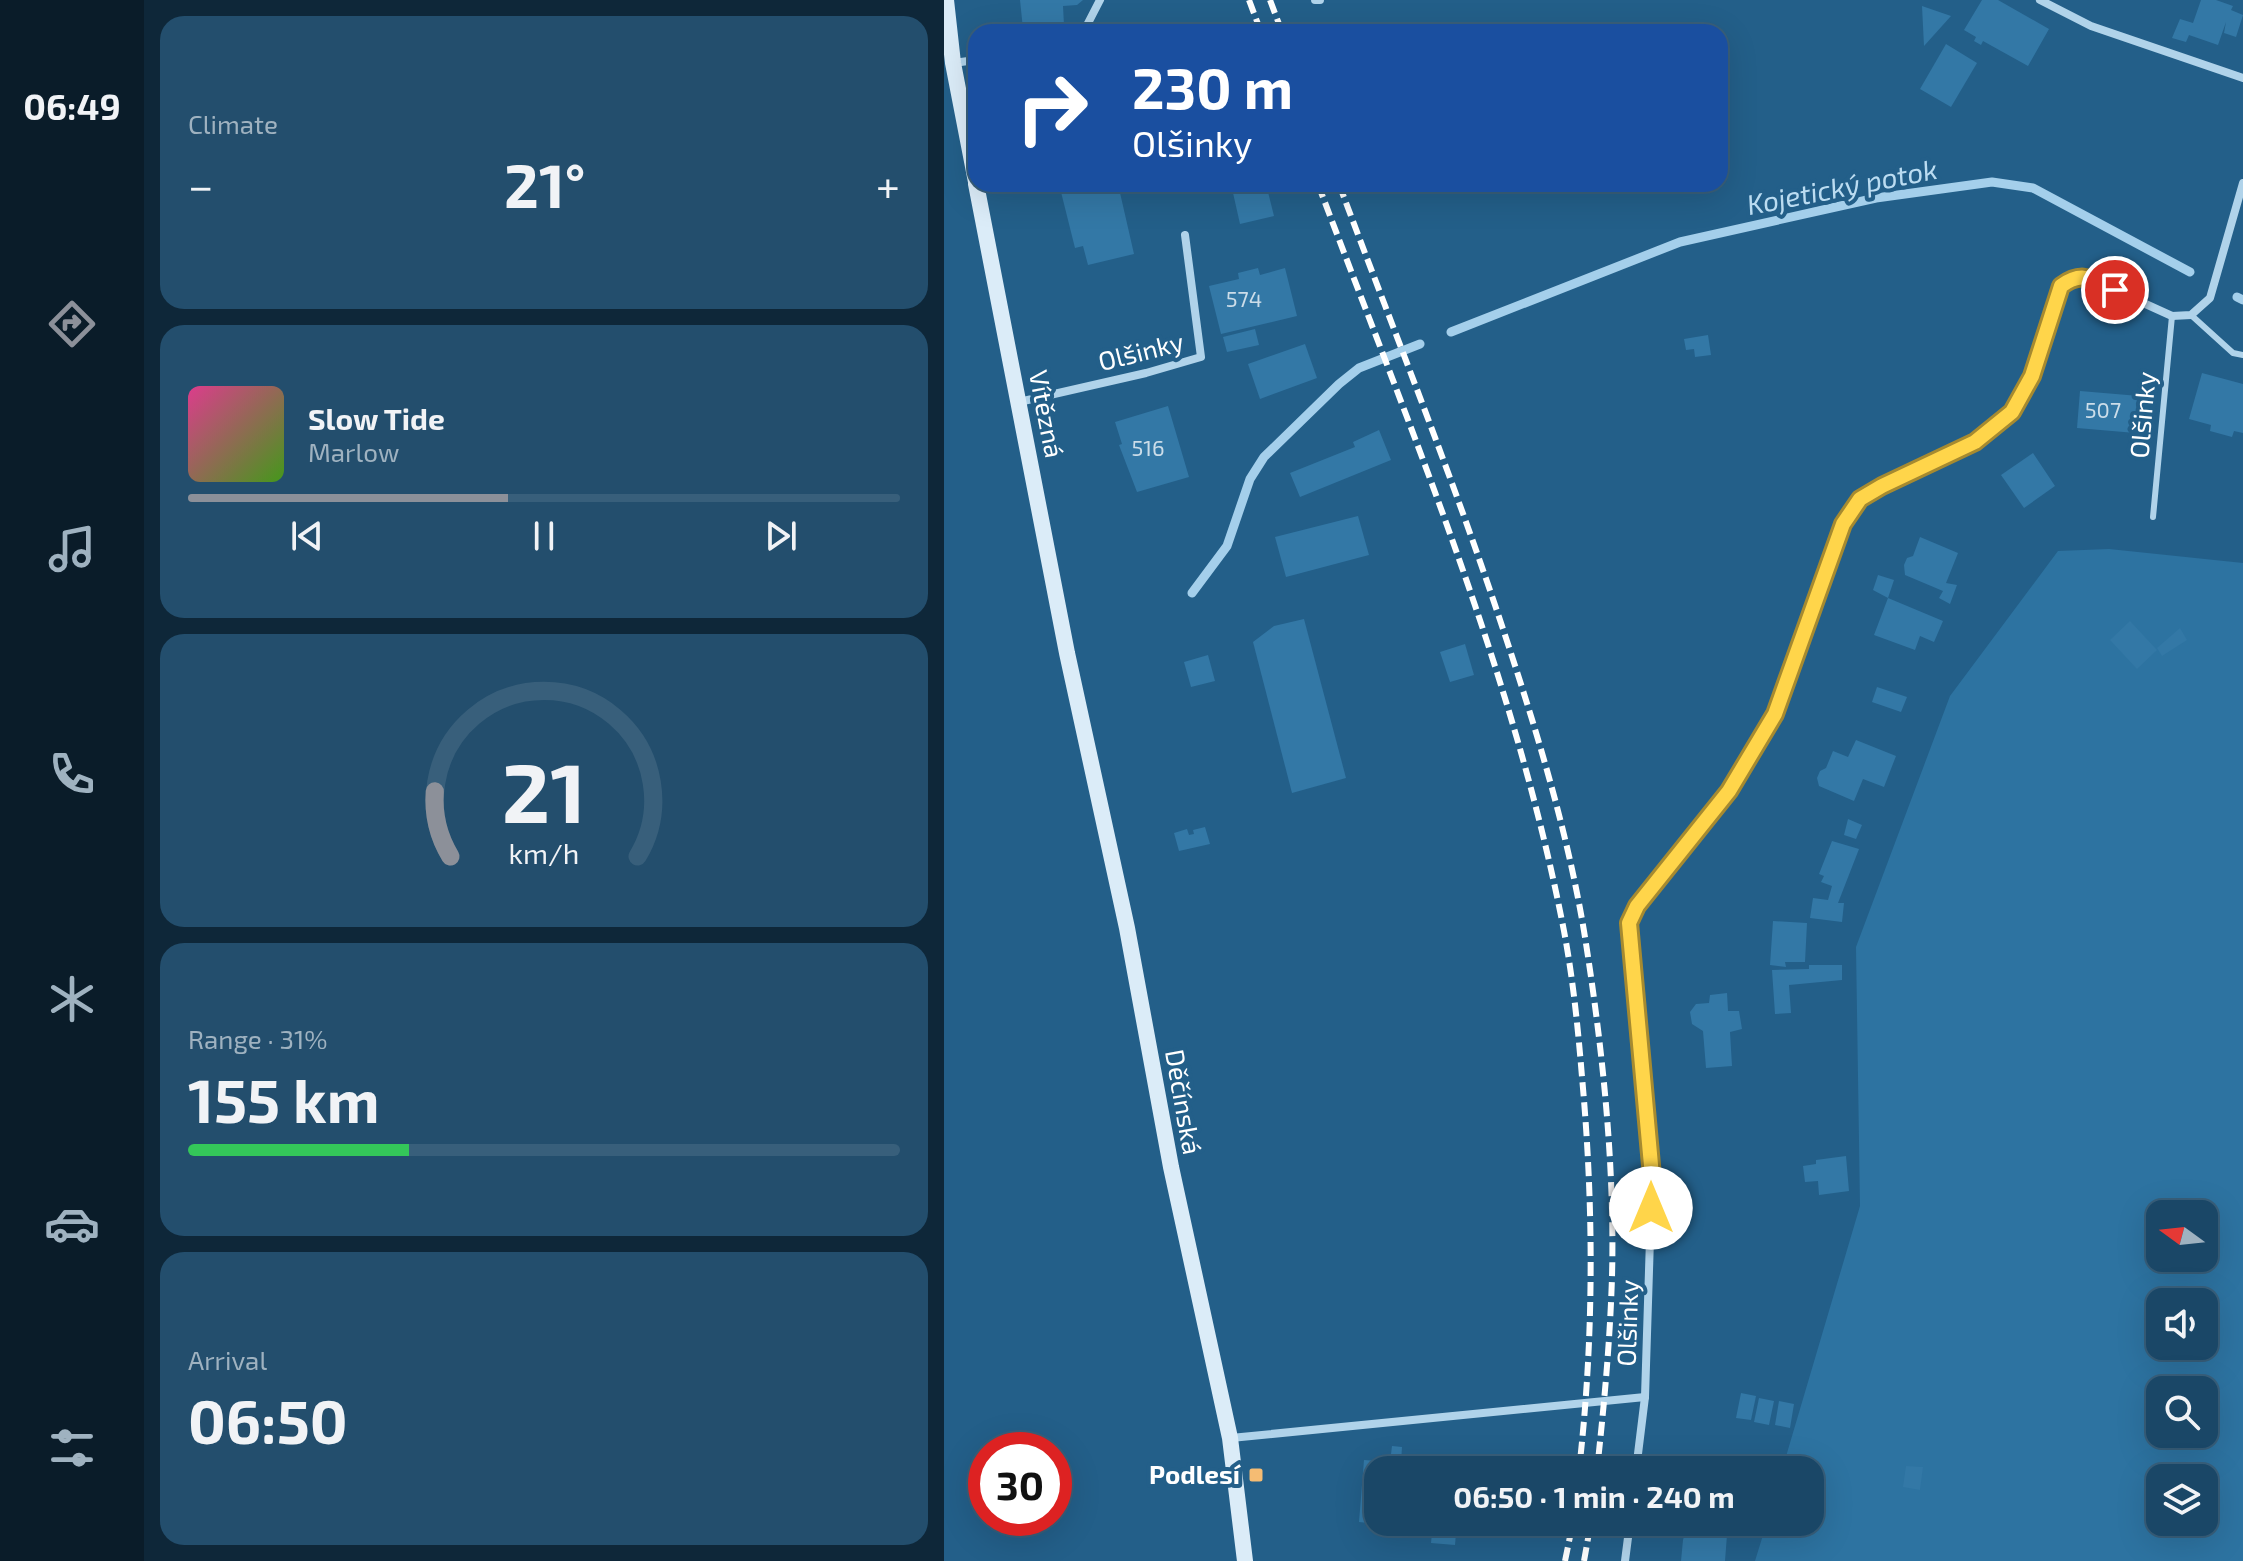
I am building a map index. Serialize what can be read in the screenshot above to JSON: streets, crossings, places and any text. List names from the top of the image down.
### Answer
{
  "streets": {
    "main road": ["Vítězná", "Děčínská"],
    "street": ["Olšinky"]
  },
  "crossings": [
    ["Olšinky", "Vítězná"],
    ["Vítězná", "Děčínská"]
  ],
  "water": ["Kojetický potok"],
  "places": {
    "transit": ["Podlesí"]
  },
  "house_numbers": ["574", "507", "516"],
  "north": "left",
  "page": {
    "tabs": "06:49",
    "tile": [
      "Climate",
      ["Range · 31%", "155 km"],
      ["Arrival", "06:50"]
    ],
    "turn": ["230 m", "Olšinky"],
    "heat": ["−", "21°", "+"],
    "song": ["Slow Tide", "Marlow"],
    "limit": "30",
    "trip": "06:50 · 1 min · 240 m",
    "gauge": ["21", "km/h"]
  }
}
